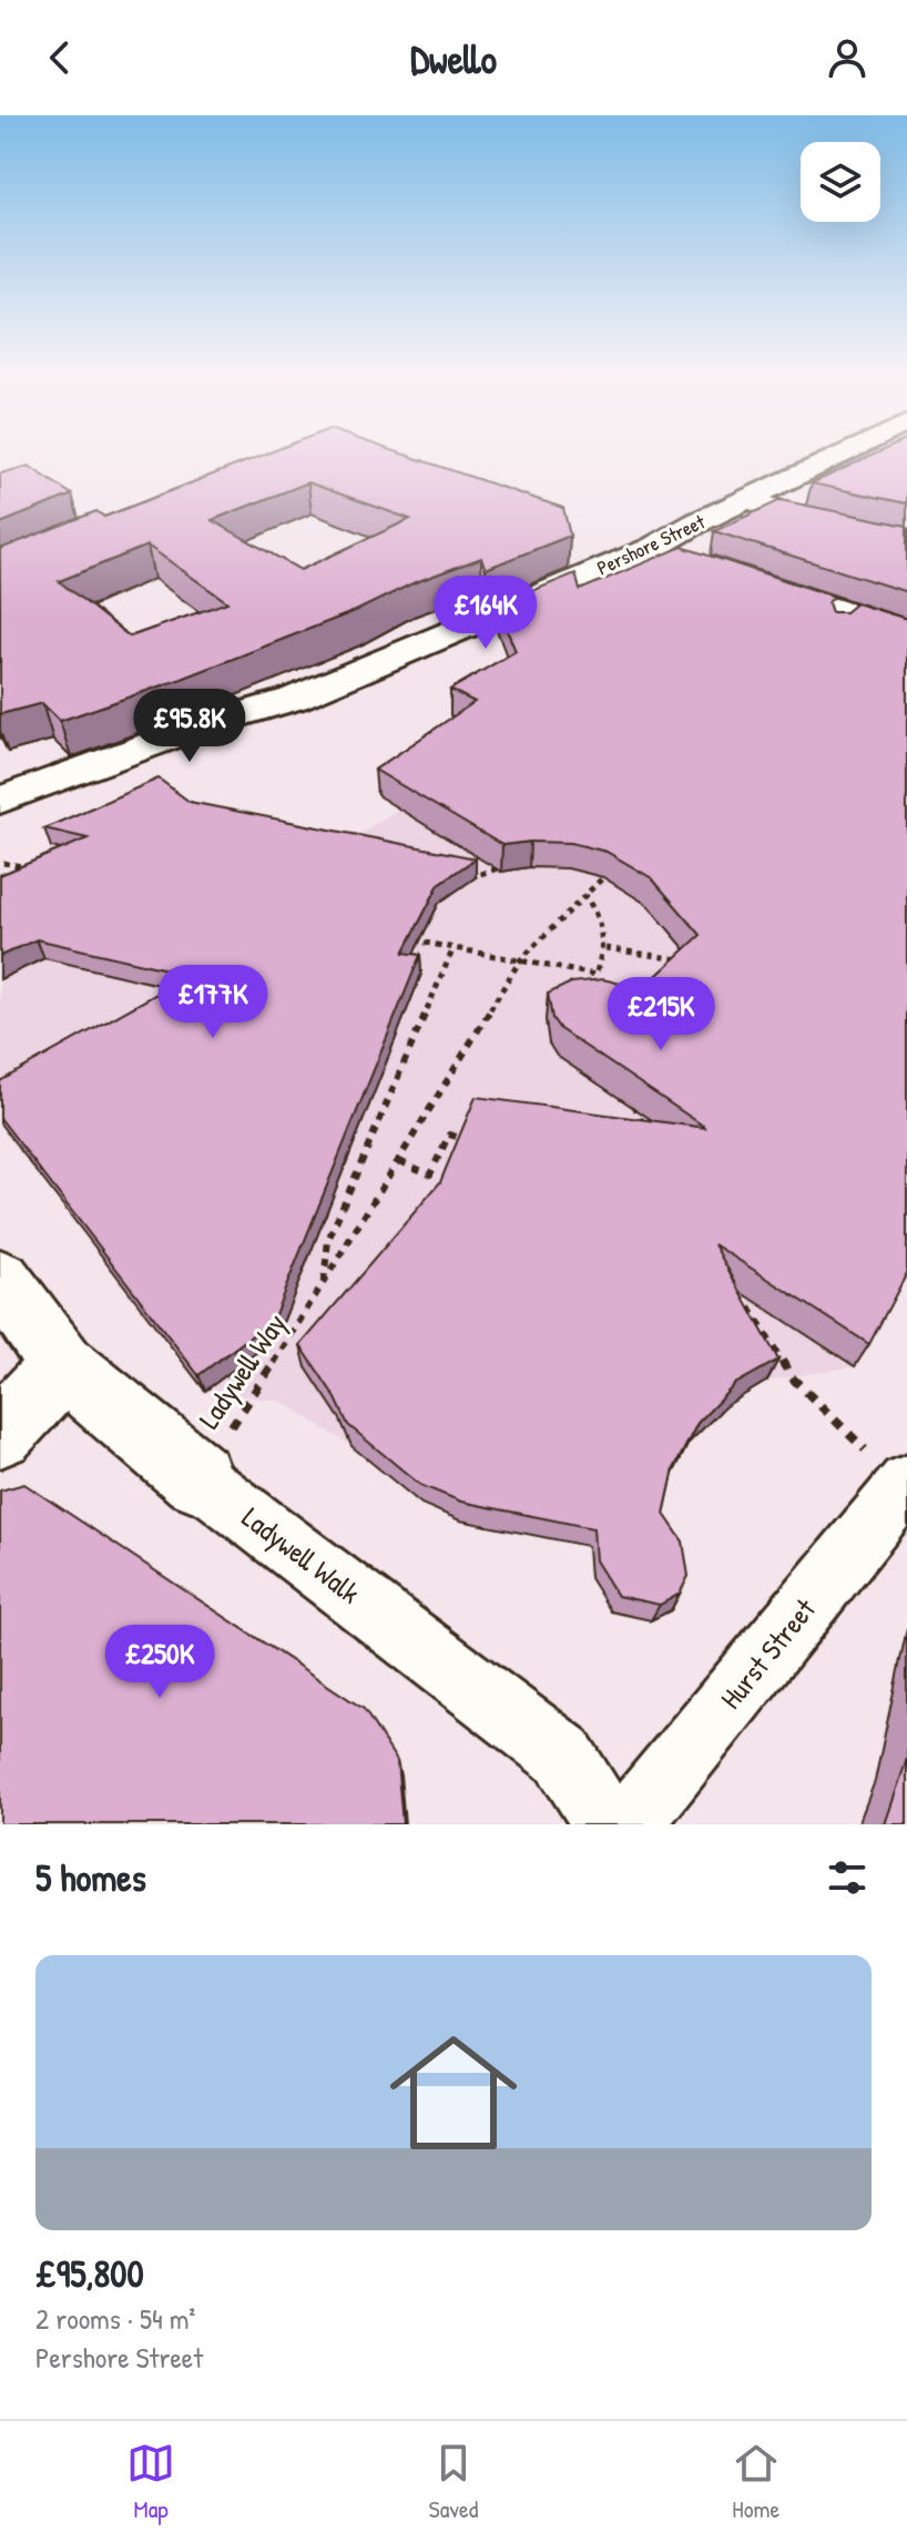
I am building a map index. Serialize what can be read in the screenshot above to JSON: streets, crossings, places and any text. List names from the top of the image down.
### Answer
{
  "streets": {
    "street": ["Pershore Street", "Ladywell Walk", "Hurst Street"],
    "path": ["Ladywell Way"]
  },
  "crossings": [
    ["Ladywell Way", "Ladywell Walk"]
  ],
  "page": {
    "header": "Dwello",
    "price": [
      "£164K",
      "£95.8K",
      "£177K",
      "£215K",
      "£250K"
    ],
    "heading": "5 homes",
    "list": [
      {
        "name": "£95,800",
        "note": "2 rooms · 54 m² · Pershore Street"
      }
    ],
    "tabs": ["Map", "Saved", "Home"]
  }
}
